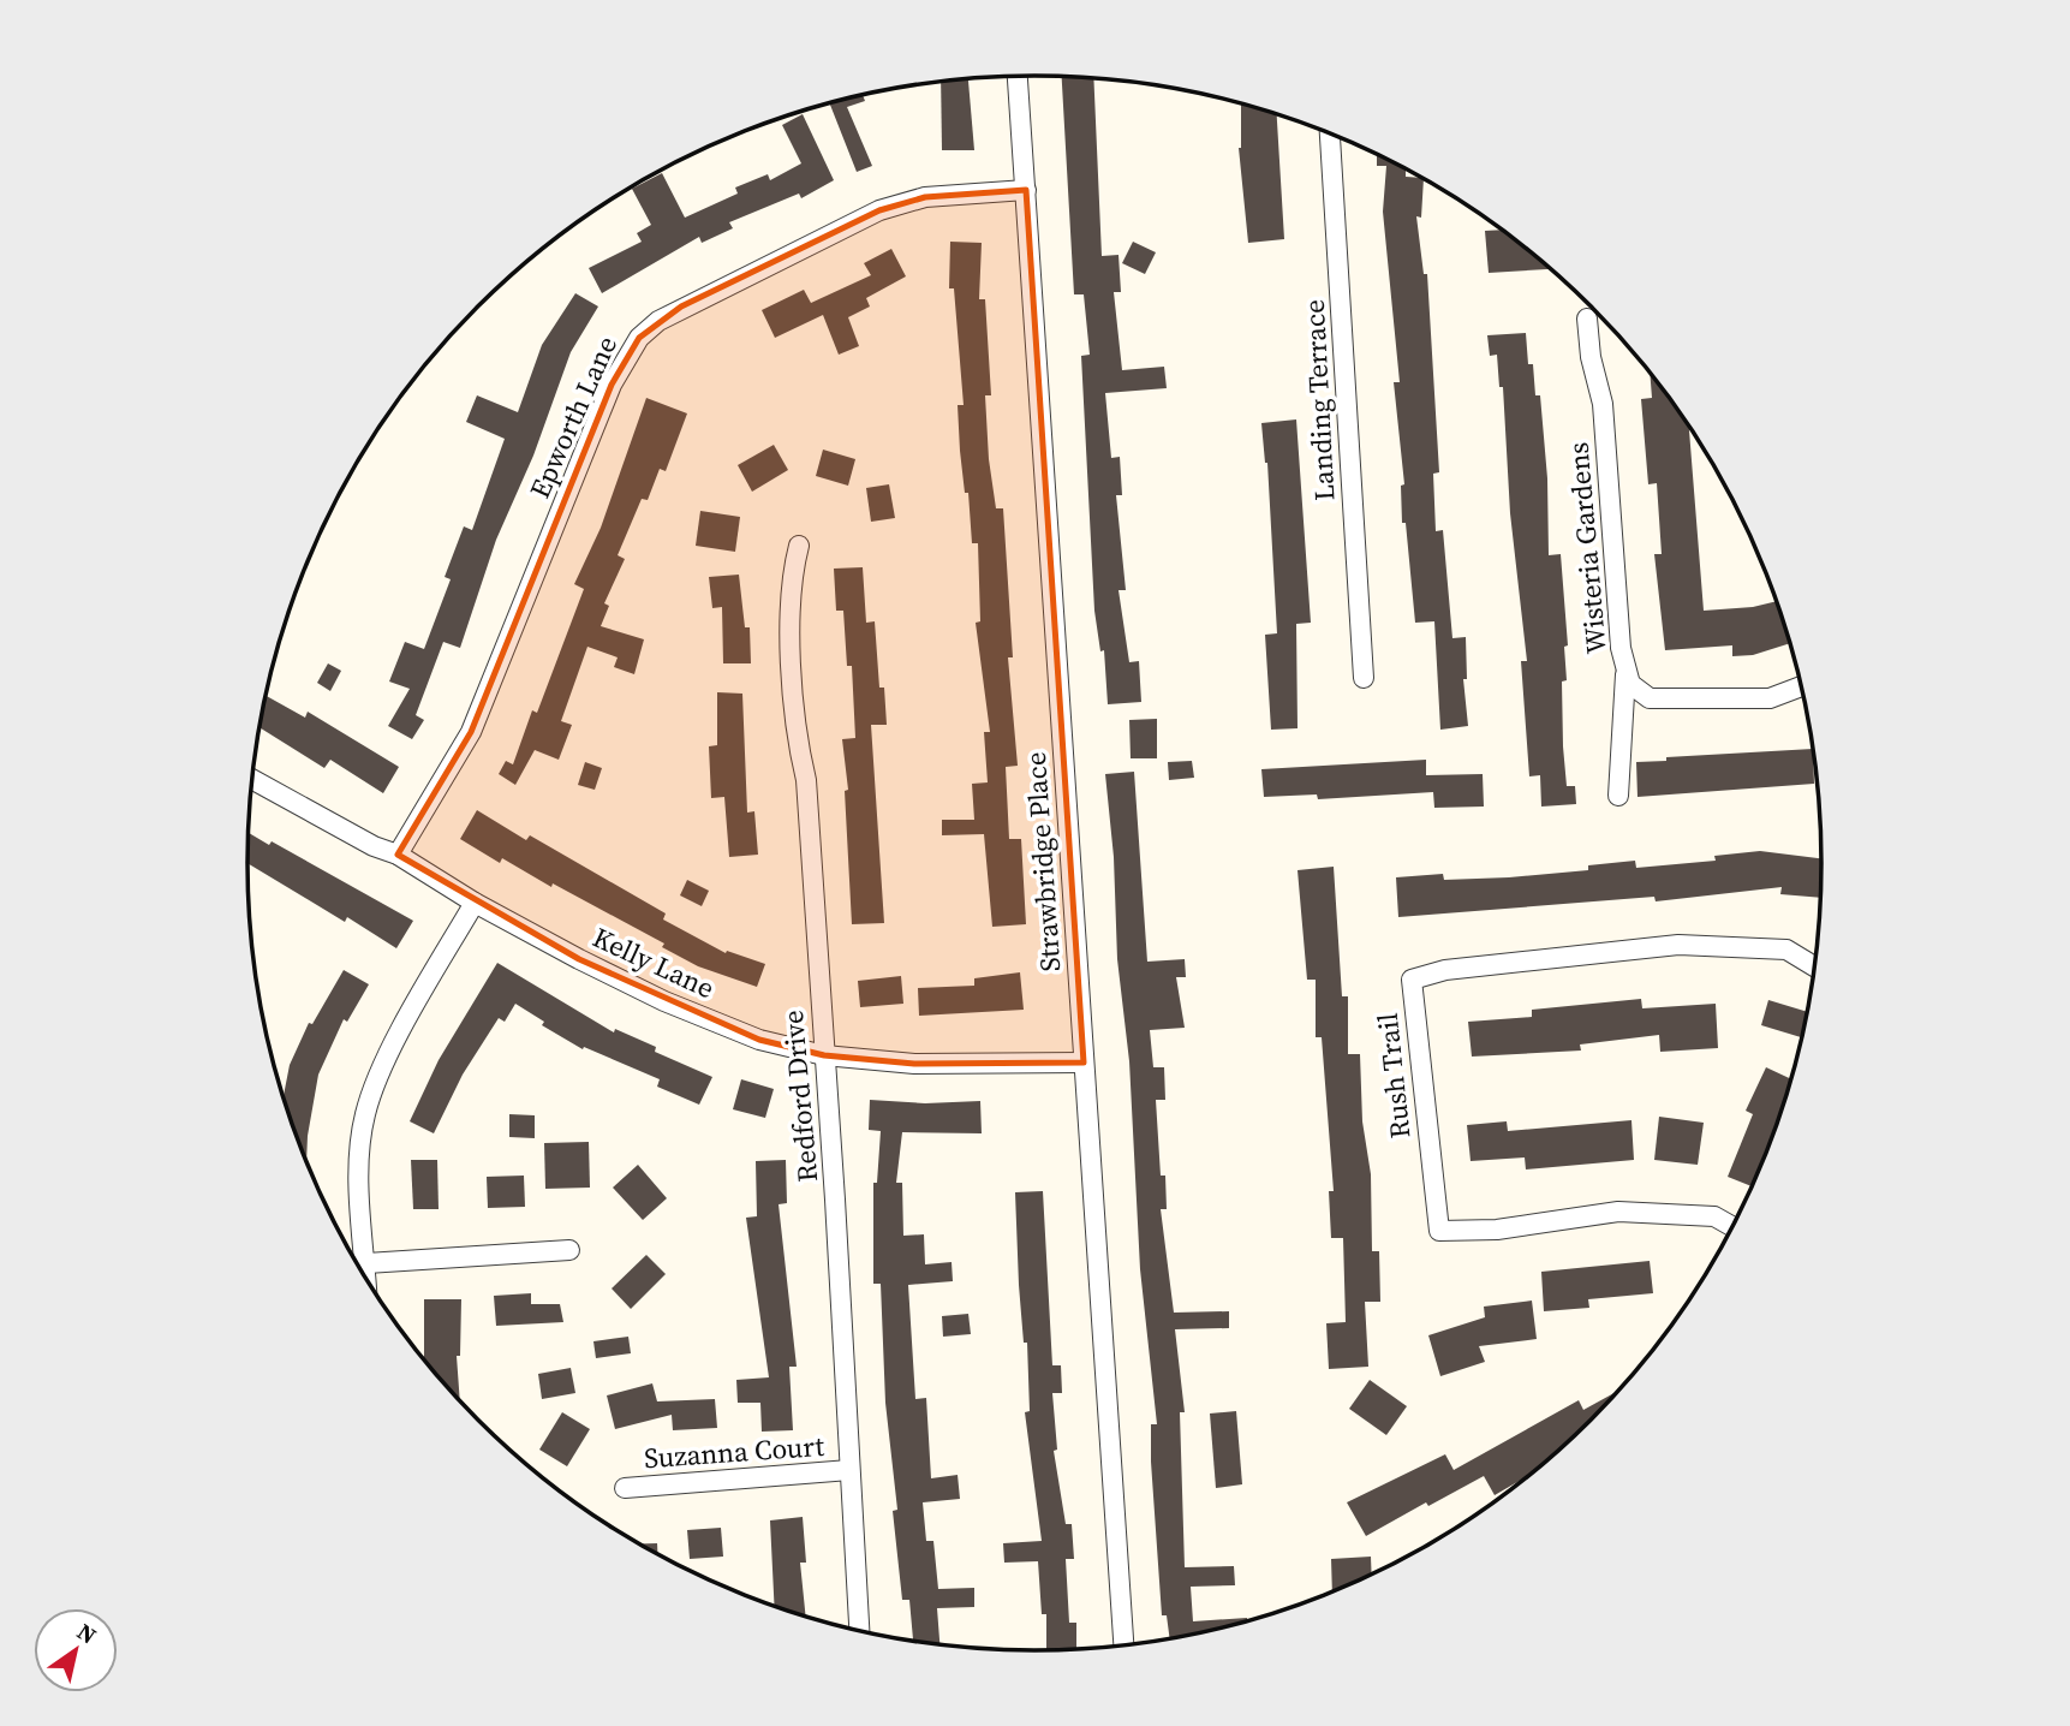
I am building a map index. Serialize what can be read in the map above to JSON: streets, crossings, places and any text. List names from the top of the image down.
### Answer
{
  "streets": {
    "street": [
      "Landing Terrace",
      "Epworth Lane",
      "Wisteria Gardens",
      "Strawbridge Place",
      "Kelly Lane",
      "Rush Trail",
      "Redford Drive",
      "Suzanna Court"
    ]
  },
  "crossings": [
    ["Epworth Lane", "Strawbridge Place"],
    ["Epworth Lane", "Kelly Lane"],
    ["Strawbridge Place", "Kelly Lane"],
    ["Kelly Lane", "Redford Drive"],
    ["Redford Drive", "Suzanna Court"]
  ],
  "north": "top right"
}
